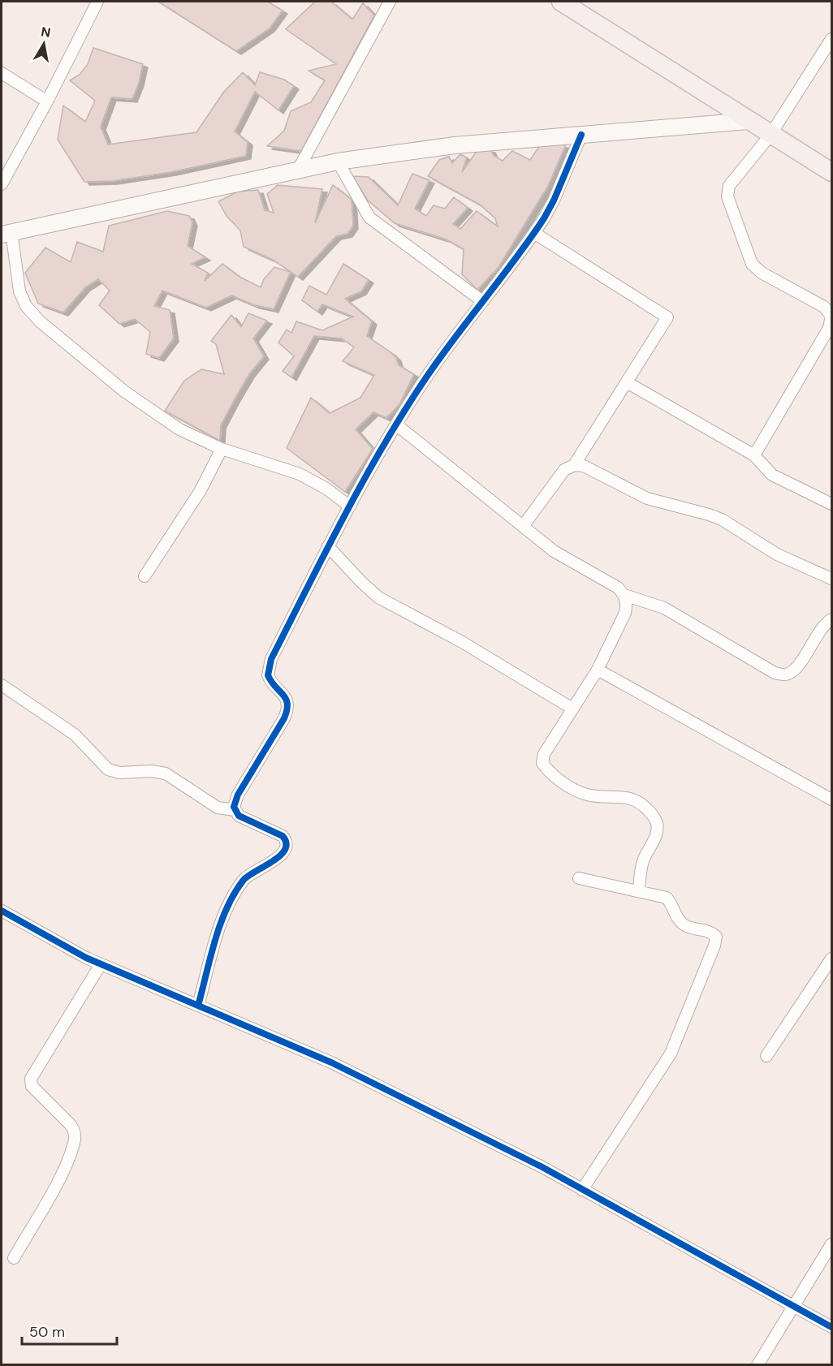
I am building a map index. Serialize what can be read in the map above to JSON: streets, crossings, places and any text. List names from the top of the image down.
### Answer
{
  "scale_bar": "50 m",
  "north": "top"
}
